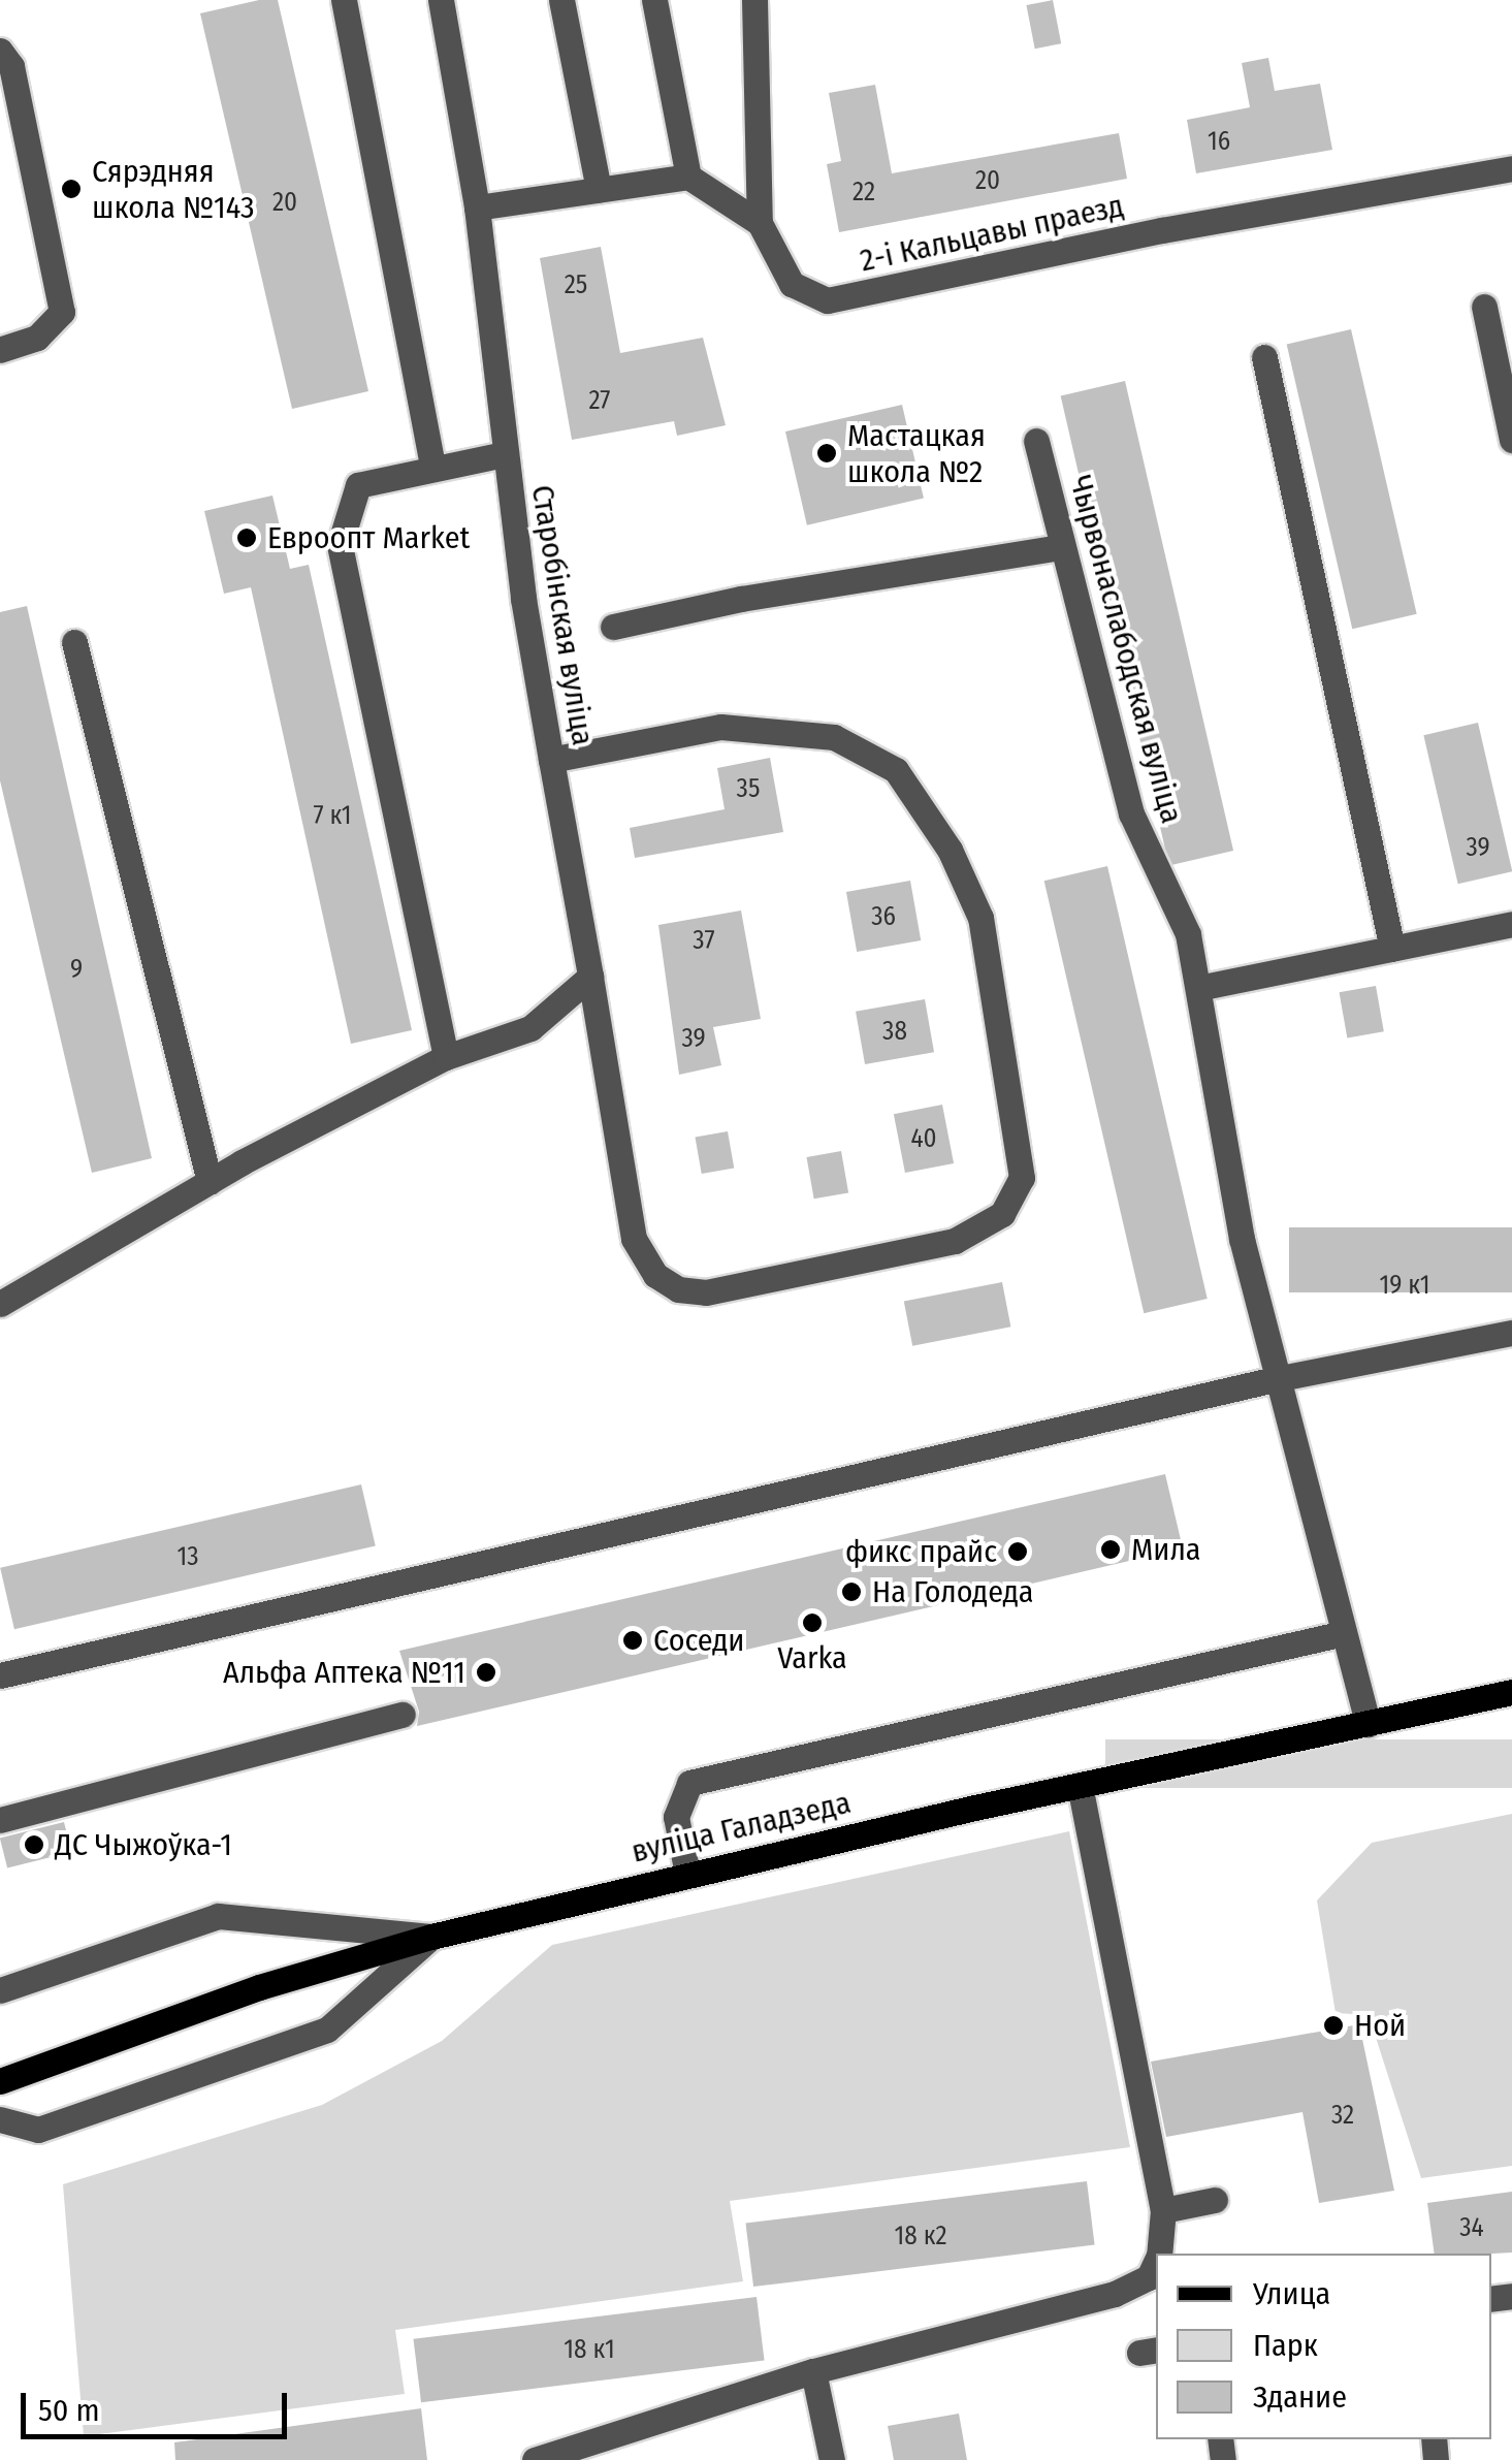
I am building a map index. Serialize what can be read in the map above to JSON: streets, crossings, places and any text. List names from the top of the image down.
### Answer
{
  "streets": {
    "main road": ["вуліца Галадзеда"],
    "street": ["2-і Кальцавы праезд", "Старобінская вуліца", "Чырвонаслабодская вуліца"]
  },
  "crossings": [
    ["Чырвонаслабодская вуліца", "вуліца Галадзеда"]
  ],
  "places": [
    "Сярэдняя школа №143",
    "Мастацкая школа №2",
    "Евроопт Market",
    "Мила",
    "фикс прайс",
    "На Голодеда",
    "Varka",
    "Соседи",
    "Альфа Аптека №11",
    "ДС Чыжоўка-1",
    "Ной"
  ],
  "house_numbers": [
    "16",
    "20",
    "22",
    "20",
    "25",
    "27",
    "35",
    "7 к1",
    "39",
    "36",
    "37",
    "9",
    "38",
    "39",
    "40",
    "19 к1",
    "13",
    "32",
    "34",
    "18 к2",
    "18 к1"
  ],
  "legend": ["Улица", "Парк", "Здание"],
  "scale_bar": "50 m"
}
